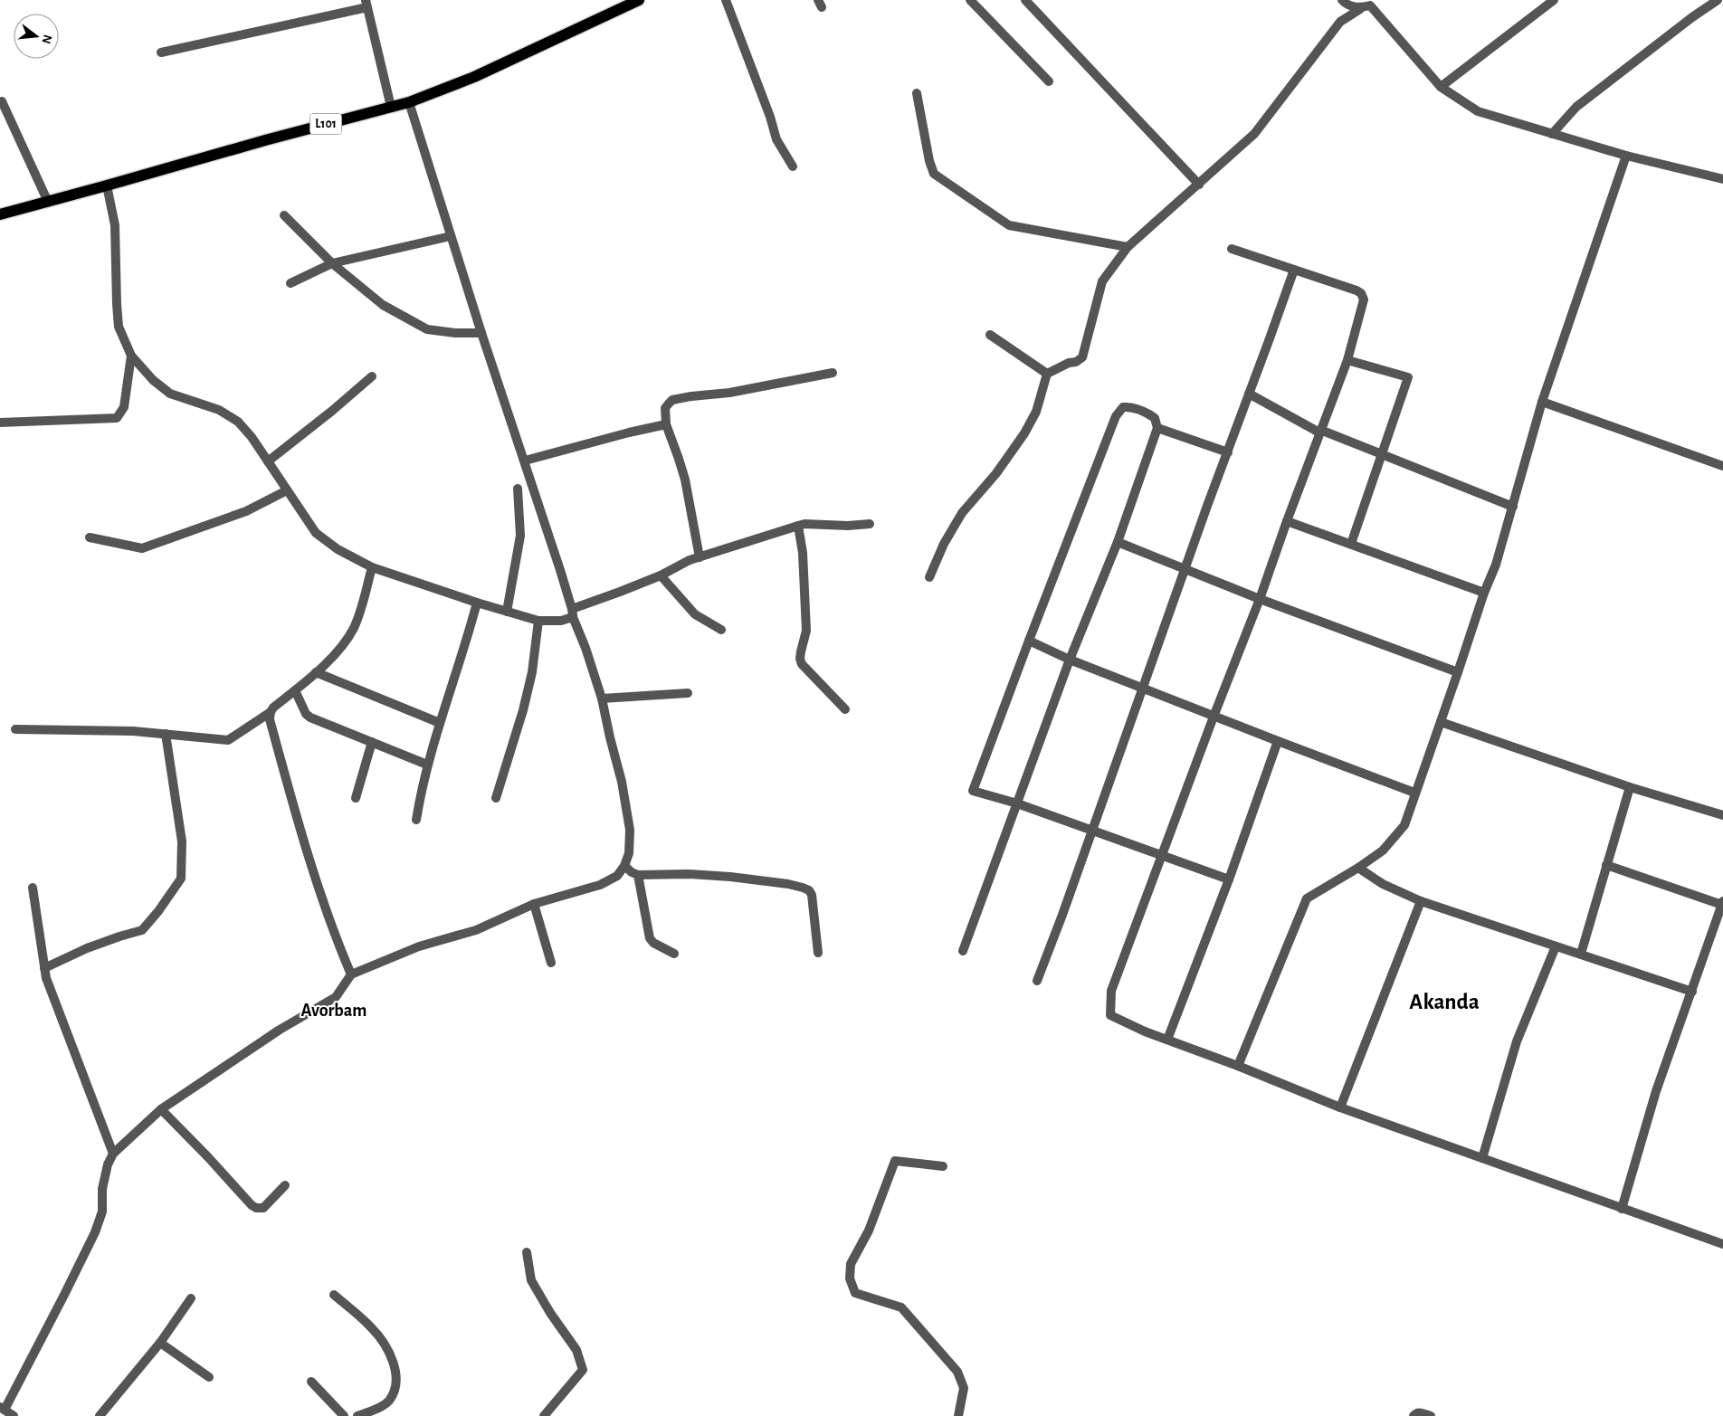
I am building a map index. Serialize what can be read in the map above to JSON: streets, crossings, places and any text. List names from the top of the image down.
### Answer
{
  "streets": {
    "main road": ["L101"]
  },
  "districts": ["Akanda", "Avorbam"],
  "north": "right"
}
